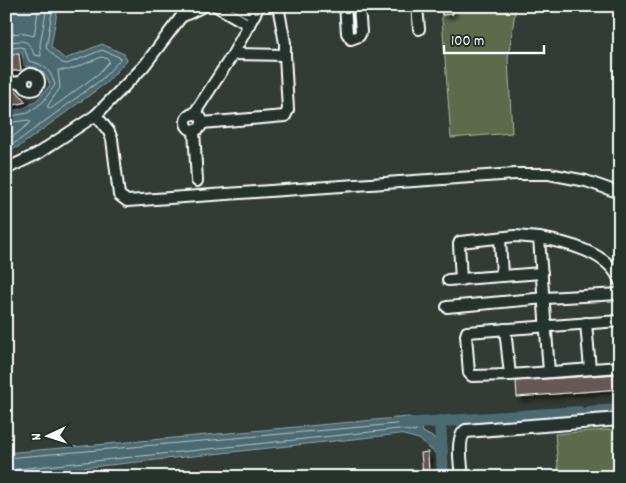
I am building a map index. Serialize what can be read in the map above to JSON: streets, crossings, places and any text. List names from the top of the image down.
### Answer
{
  "scale_bar": "100 m",
  "north": "left"
}
